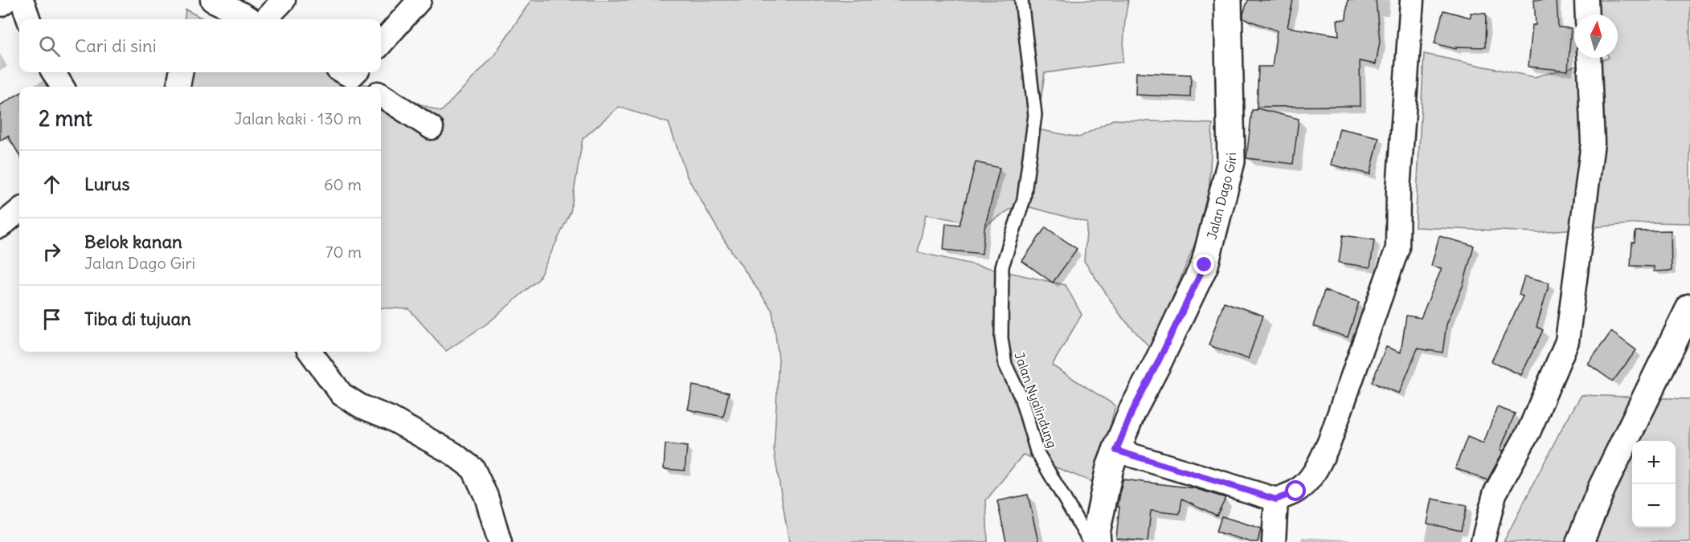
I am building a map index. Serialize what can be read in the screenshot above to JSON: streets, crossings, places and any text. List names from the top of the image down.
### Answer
{
  "streets": {
    "main road": ["Jalan Dago Giri"],
    "lane": ["Jalan Nyalindung"]
  },
  "north": "top",
  "page": {
    "search": "Cari di sini",
    "heading": ["2 mnt", "Jalan kaki · 130 m"],
    "list": [
      ["Lurus", "60 m"],
      ["Belok kanan", "Jalan Dago Giri", "70 m"],
      "Tiba di tujuan"
    ],
    "map_buttons": ["+", "−"]
  }
}
